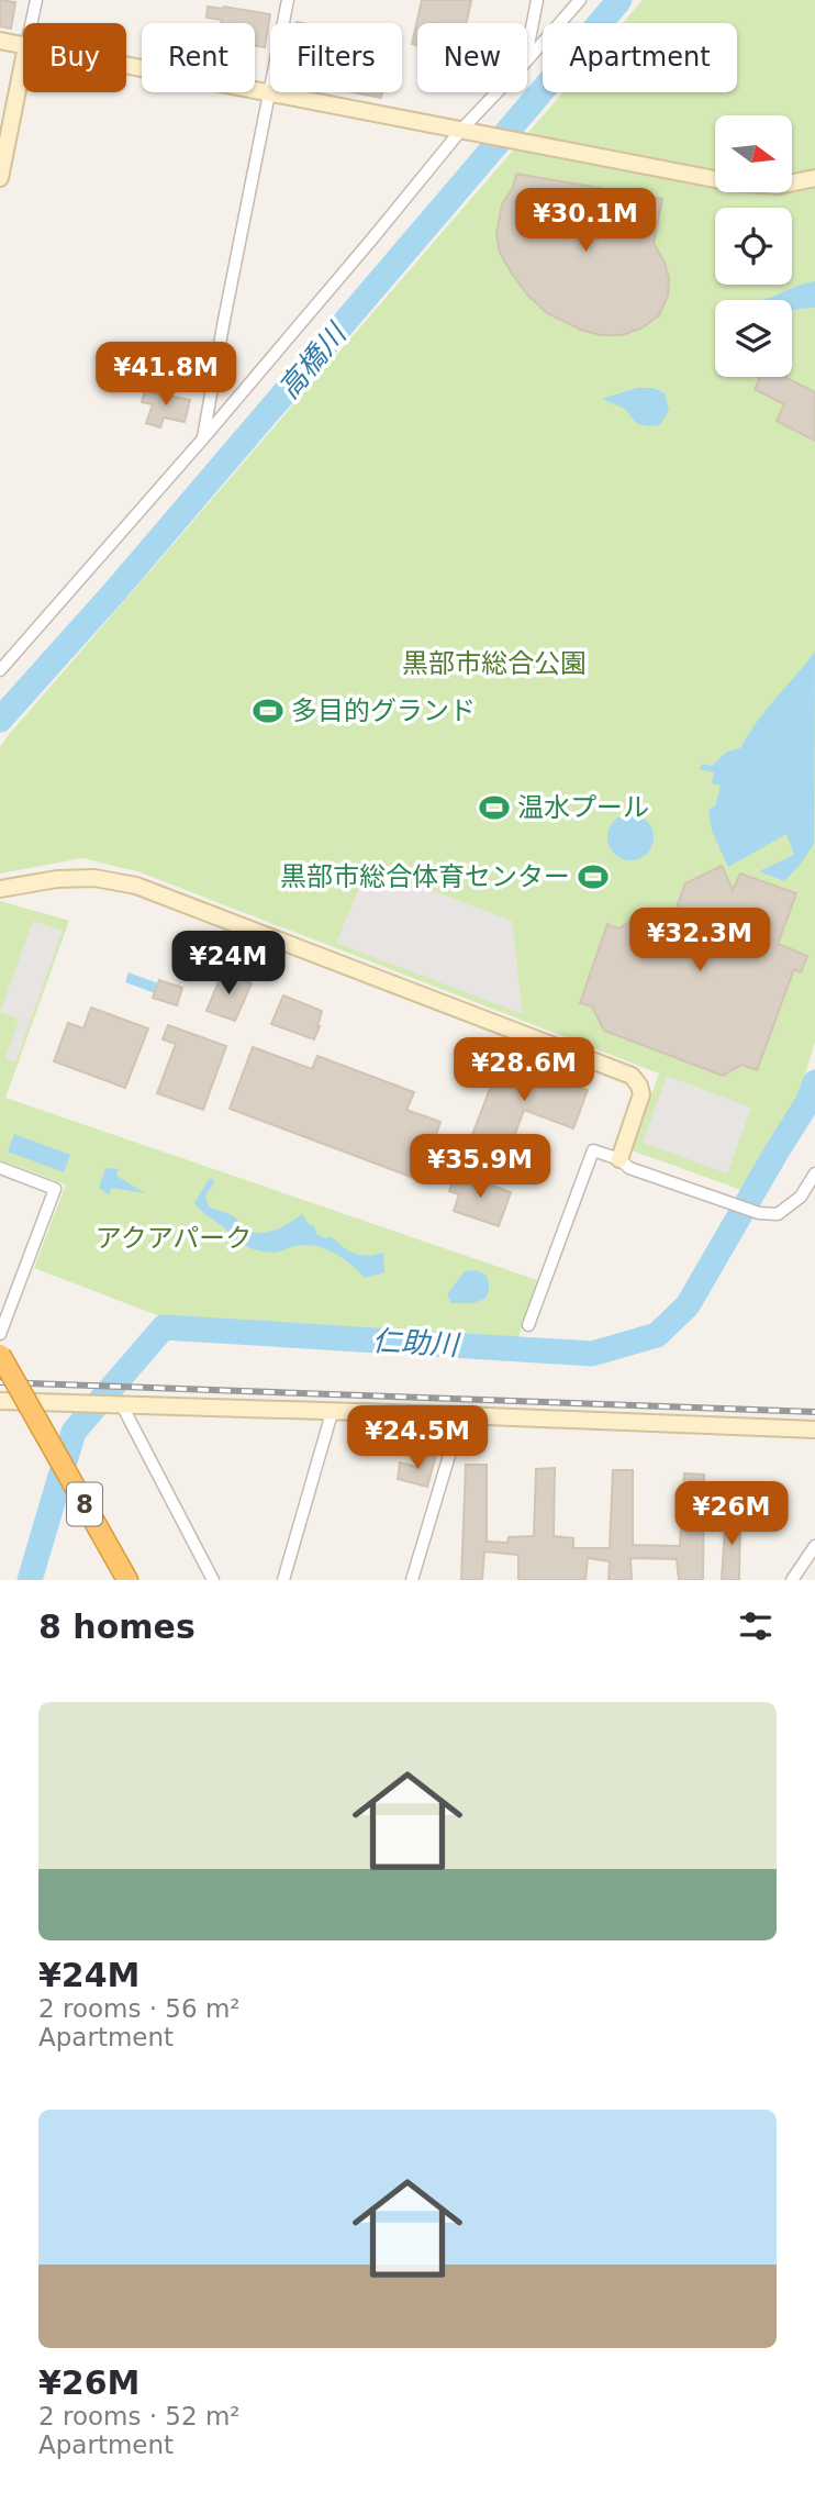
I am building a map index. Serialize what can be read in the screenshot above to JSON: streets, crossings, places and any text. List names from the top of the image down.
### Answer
{
  "streets": {
    "highway": ["8"]
  },
  "water": ["高橋川", "仁助川"],
  "parks": ["黒部市総合公園", "アクアパーク"],
  "places": {
    "sports": ["多目的グランド", "温水プール", "黒部市総合体育センター"]
  },
  "north": "right",
  "page": {
    "chip": [
      "Buy",
      "Rent",
      "Filters",
      "New",
      "Apartment"
    ],
    "price": [
      "¥30.1M",
      "¥41.8M",
      "¥32.3M",
      "¥24M",
      "¥28.6M",
      "¥35.9M",
      "¥24.5M",
      "¥26M"
    ],
    "heading": "8 homes",
    "list": [
      {
        "name": "¥24M",
        "note": "2 rooms · 56 m² · Apartment"
      },
      {
        "name": "¥26M",
        "note": "2 rooms · 52 m² · Apartment"
      }
    ]
  }
}
